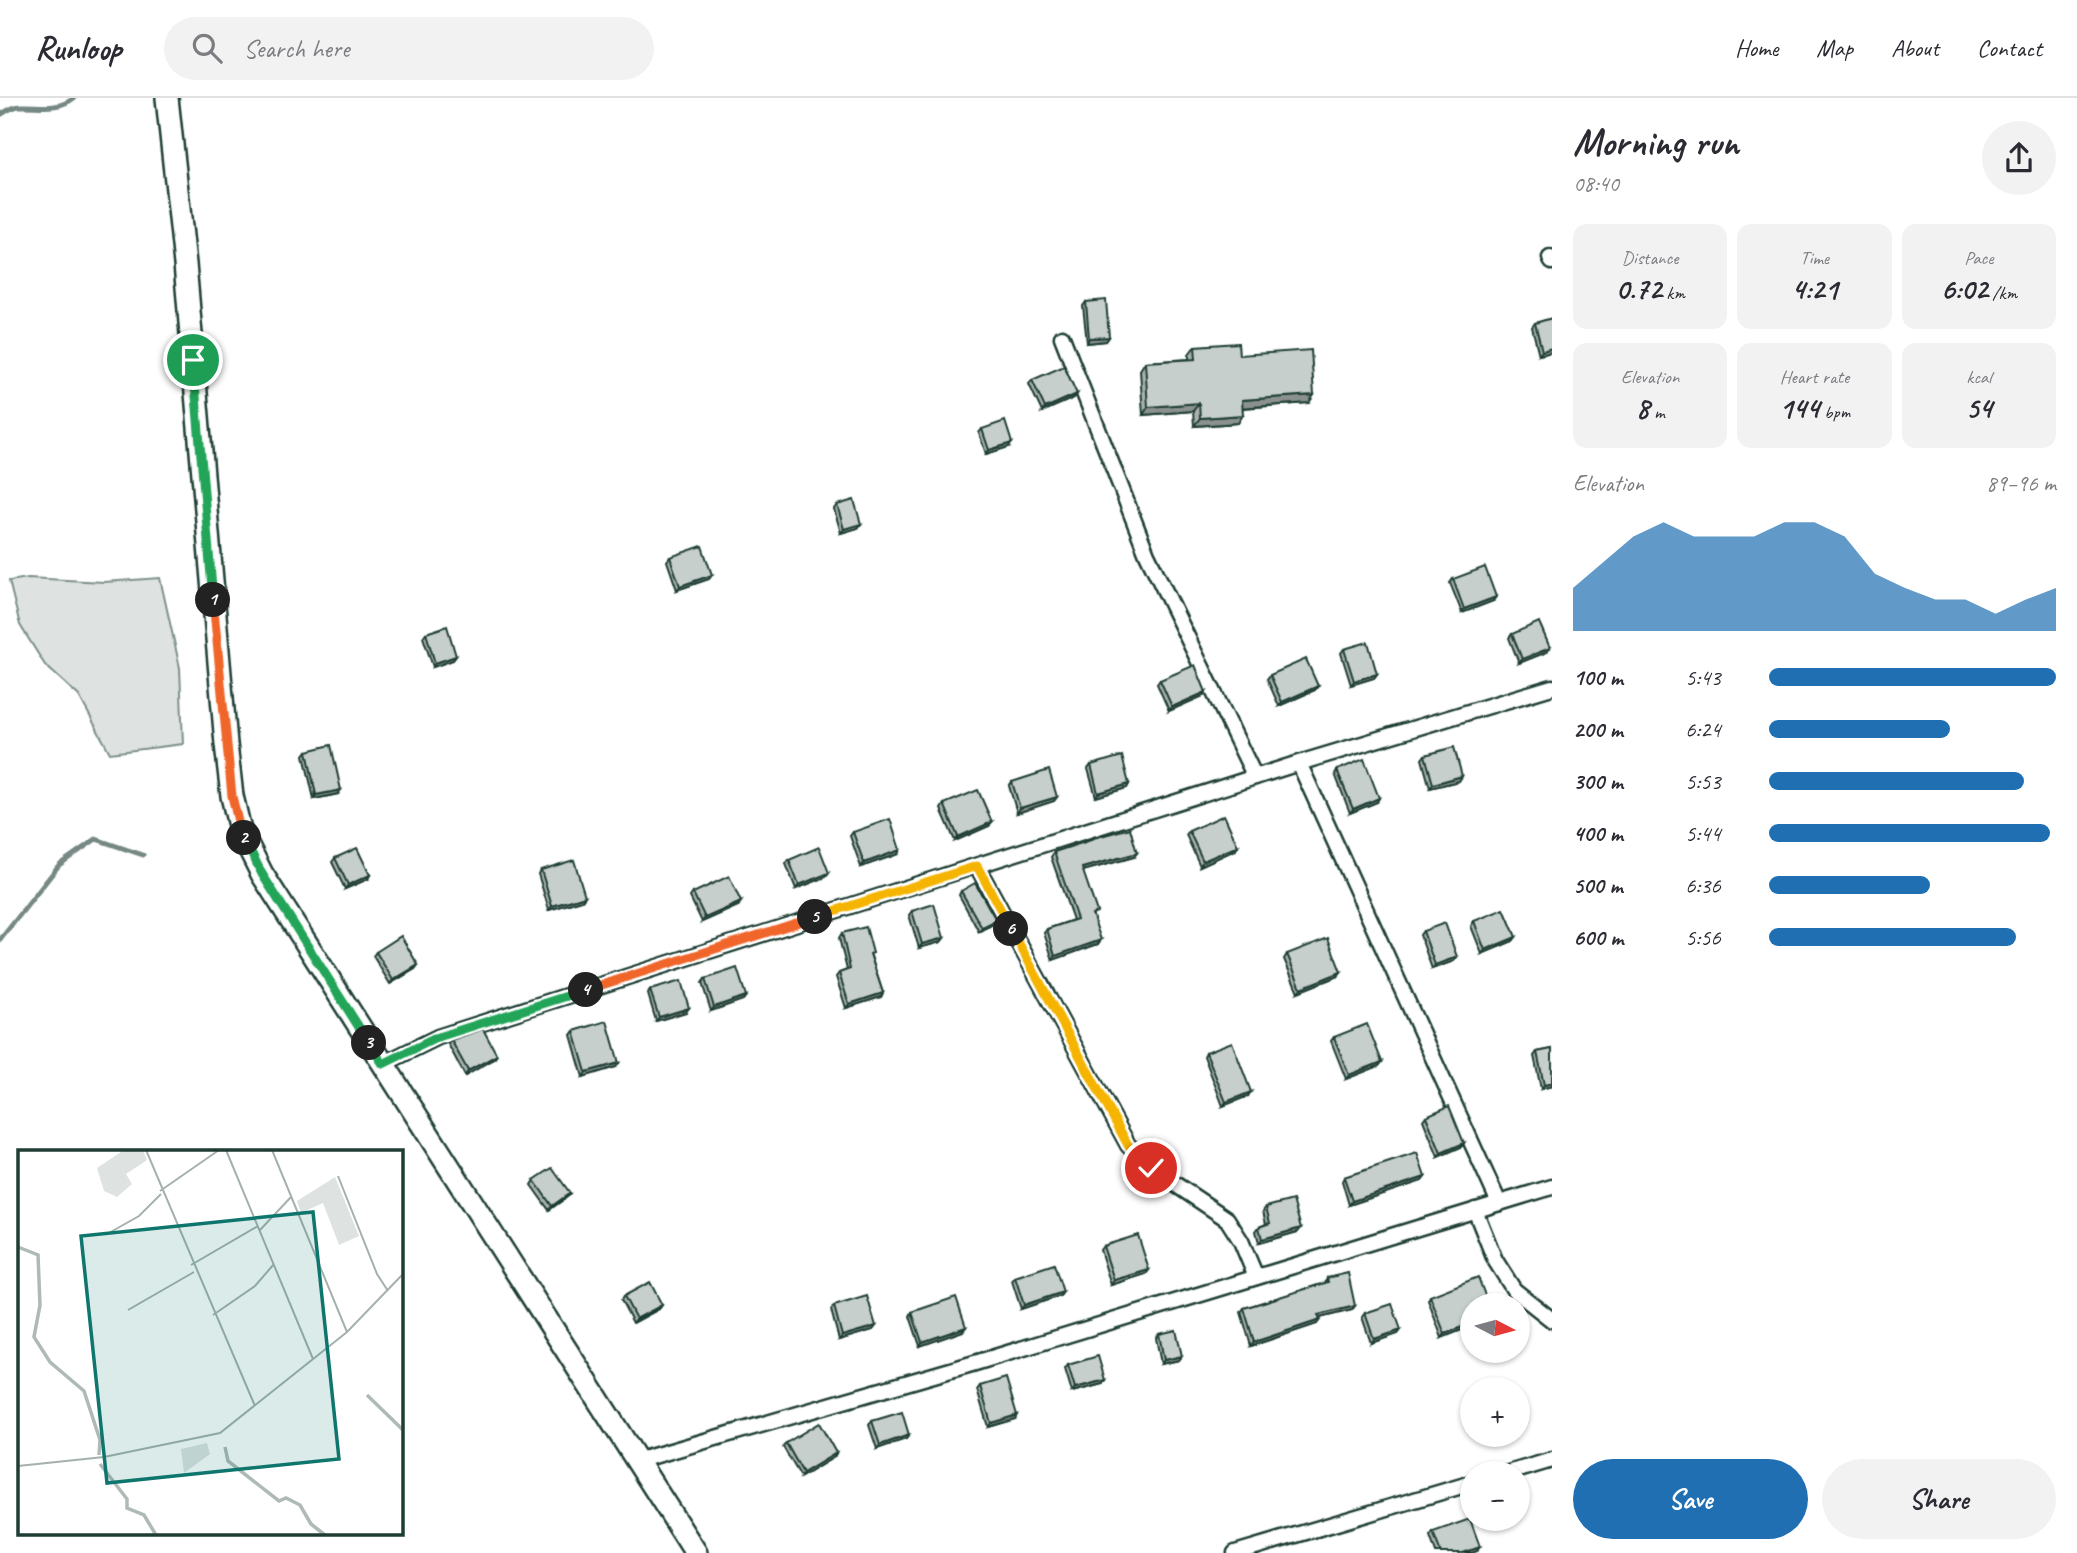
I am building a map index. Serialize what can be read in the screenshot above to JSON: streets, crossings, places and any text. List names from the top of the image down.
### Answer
{
  "north": "right",
  "page": {
    "header": "Runloop",
    "search": "Search here",
    "nav": [
      "Home",
      "Map",
      "About",
      "Contact"
    ],
    "heading": ["Morning run", "08:40"],
    "stats": [
      ["Distance", "0.72 km"],
      ["Time", "4:21"],
      ["Pace", "6:02 /km"],
      ["Elevation", "8 m"],
      ["Heart rate", "144 bpm"],
      ["kcal", "54"]
    ],
    "chart": ["Elevation", "89–96 m"],
    "pins": [
      "1",
      "2",
      "5",
      "6",
      "4",
      "3"
    ],
    "list": [
      {
        "name": "100 m",
        "note": "5:43"
      },
      {
        "name": "200 m",
        "note": "6:24"
      },
      {
        "name": "300 m",
        "note": "5:53"
      },
      {
        "name": "400 m",
        "note": "5:44"
      },
      {
        "name": "500 m",
        "note": "6:36"
      },
      {
        "name": "600 m",
        "note": "5:56"
      }
    ],
    "map_buttons": ["+", "−"],
    "buttons": ["Save", "Share"]
  }
}
